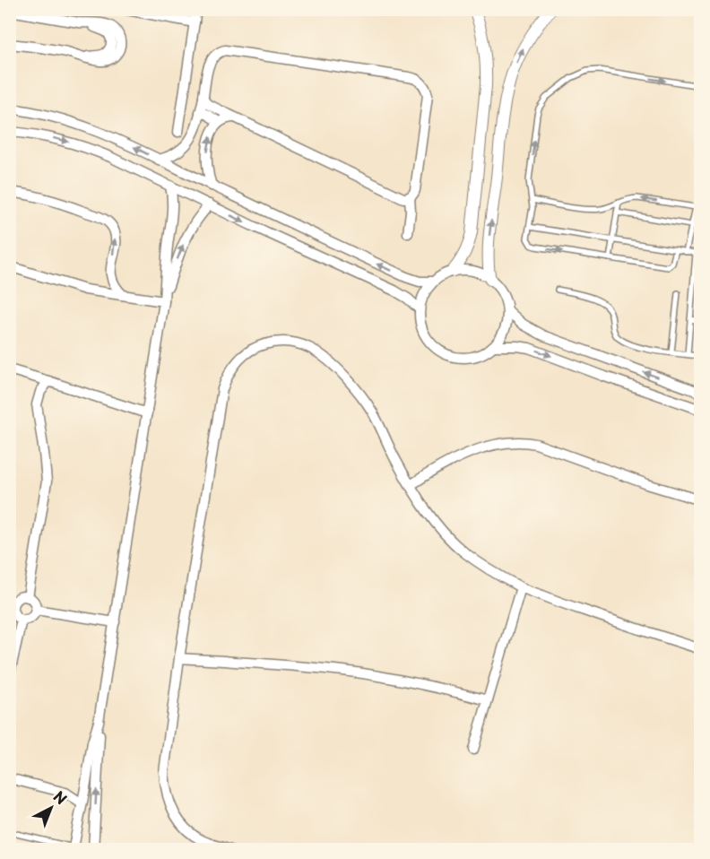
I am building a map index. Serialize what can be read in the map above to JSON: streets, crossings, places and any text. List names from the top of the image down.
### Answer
{
  "north": "top right"
}
